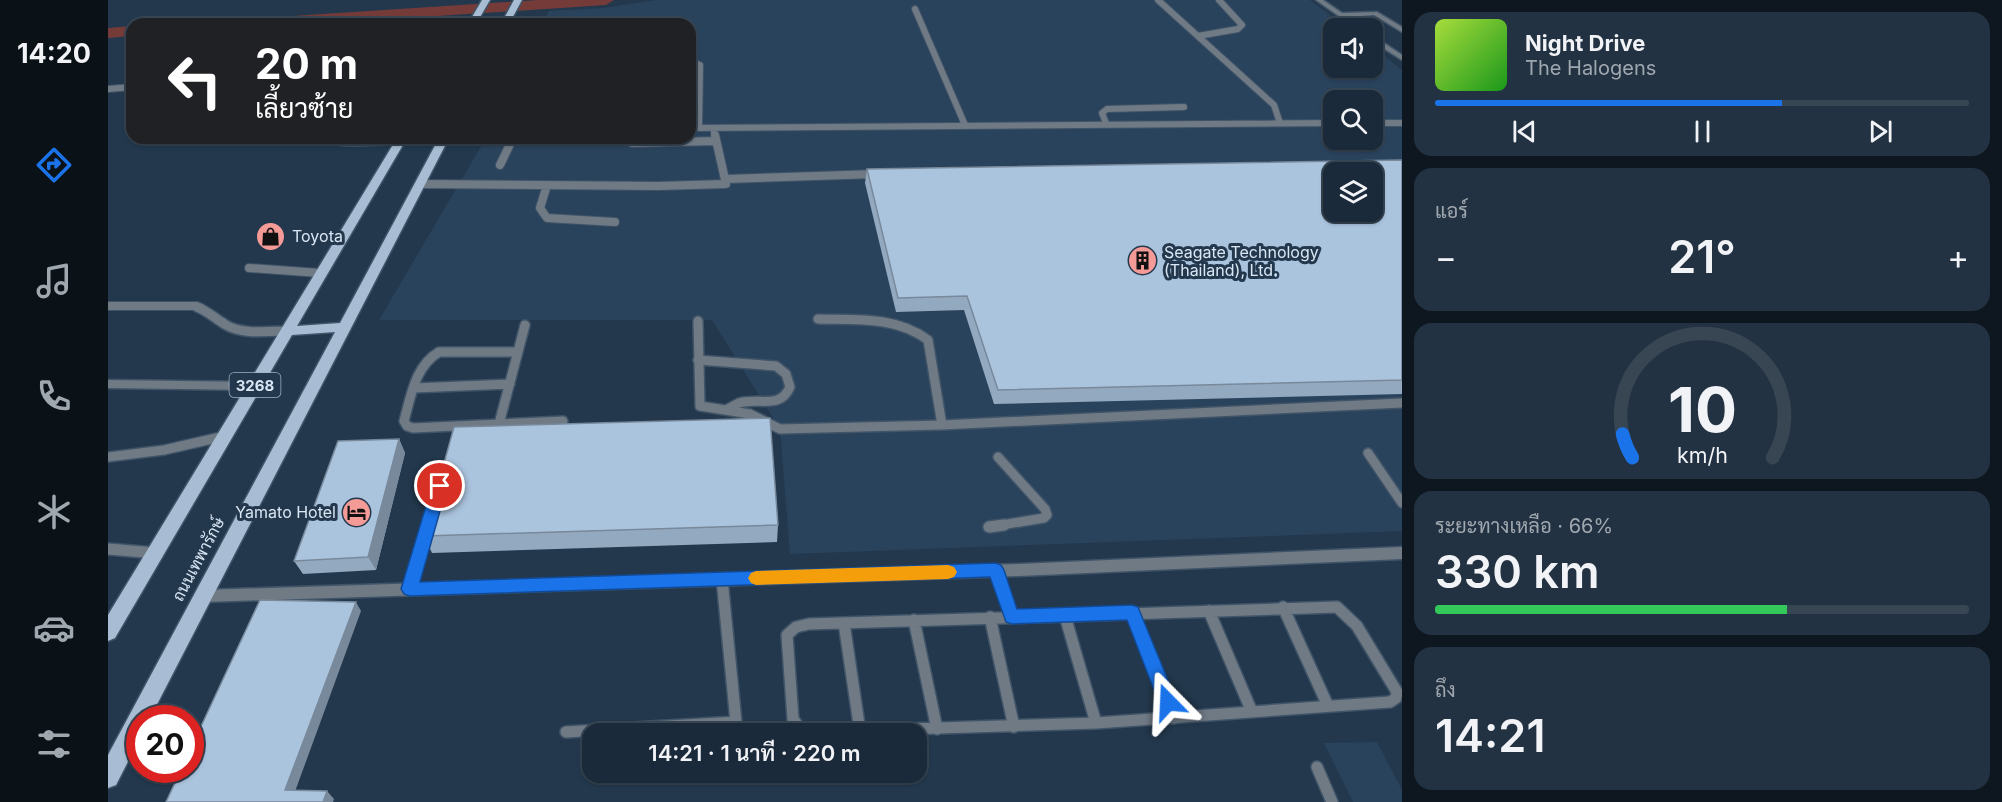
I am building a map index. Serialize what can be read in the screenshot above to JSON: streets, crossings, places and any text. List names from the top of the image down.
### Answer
{
  "streets": {
    "main road": ["3268", "ถนนเทพารักษ์"]
  },
  "places": {
    "shop": ["Toyota"],
    "building": ["Seagate Technology (Thailand), Ltd."],
    "hotel": ["Yamato Hotel"]
  },
  "page": {
    "tabs": "14:20",
    "turn": ["20 m", "เลี้ยวซ้าย"],
    "song": ["Night Drive", "The Halogens"],
    "tile": [
      "แอร์",
      ["ระยะทางเหลือ · 66%", "330 km"],
      ["ถึง", "14:21"]
    ],
    "heat": ["−", "21°", "+"],
    "limit": "20",
    "trip": "14:21 · 1 นาที · 220 m",
    "gauge": ["10", "km/h"]
  }
}
